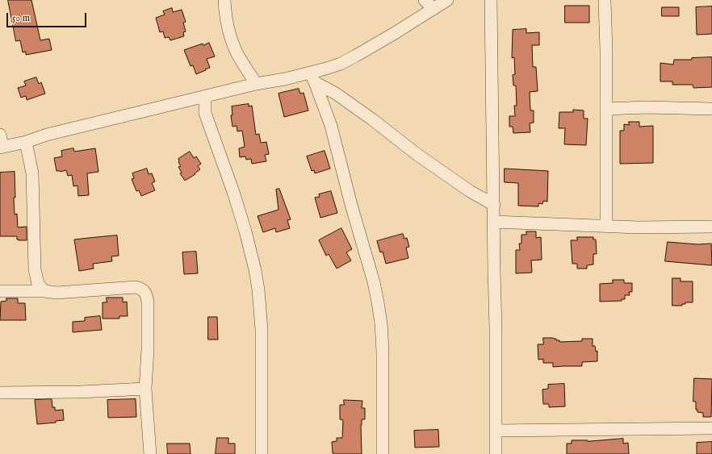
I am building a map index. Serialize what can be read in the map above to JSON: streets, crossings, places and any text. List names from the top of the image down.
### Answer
{
  "scale_bar": "50 m"
}
